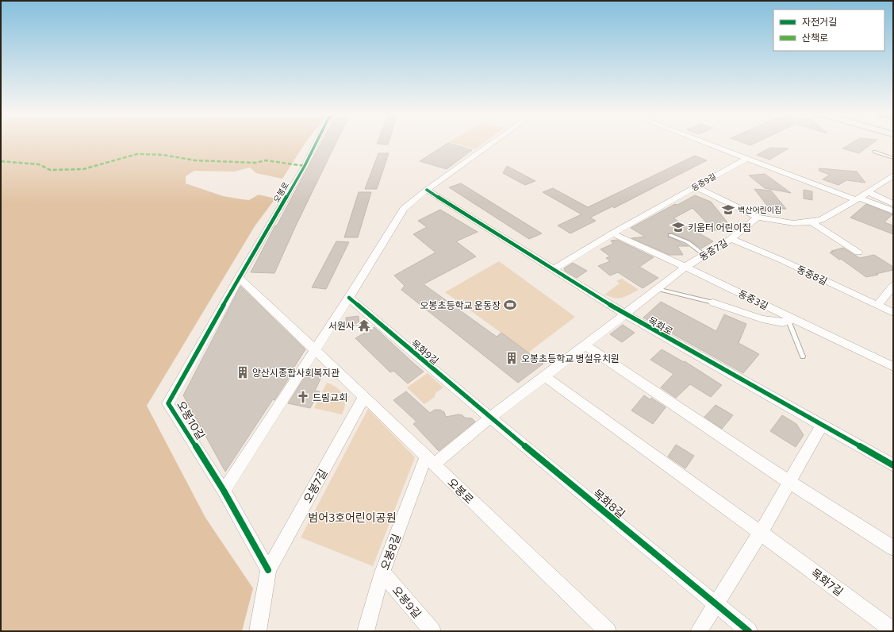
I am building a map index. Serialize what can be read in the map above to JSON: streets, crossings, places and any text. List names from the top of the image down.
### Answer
{
  "streets": {
    "street": [
      "동중9길",
      "오봉로",
      "동중7길",
      "동중8길",
      "동중3길",
      "목화로",
      "목화9길",
      "오봉10길",
      "오봉7길",
      "목화8길",
      "오봉8길",
      "목화7길",
      "오봉9길"
    ]
  },
  "crossings": [
    ["동중9길", "동중3길"],
    ["동중9길", "목화로"],
    ["오봉로", "오봉10길"],
    ["오봉로", "오봉7길"],
    ["오봉로", "오봉8길"],
    ["동중7길", "동중8길"],
    ["동중7길", "동중3길"],
    ["동중7길", "목화로"],
    ["목화9길", "목화8길"],
    ["오봉10길", "오봉7길"],
    ["오봉8길", "오봉9길"]
  ],
  "parks": ["범어3호어린이공원"],
  "places": {
    "school or university": ["백산어린이집", "키움터 어린이집"],
    "sports": ["오봉초등학교 운동장"],
    "temple": ["서원사"],
    "building": ["오봉초등학교 병설유치원", "양산시종합사회복지관"],
    "church": ["드림교회"]
  },
  "legend": ["자전거길", "산책로"]
}
